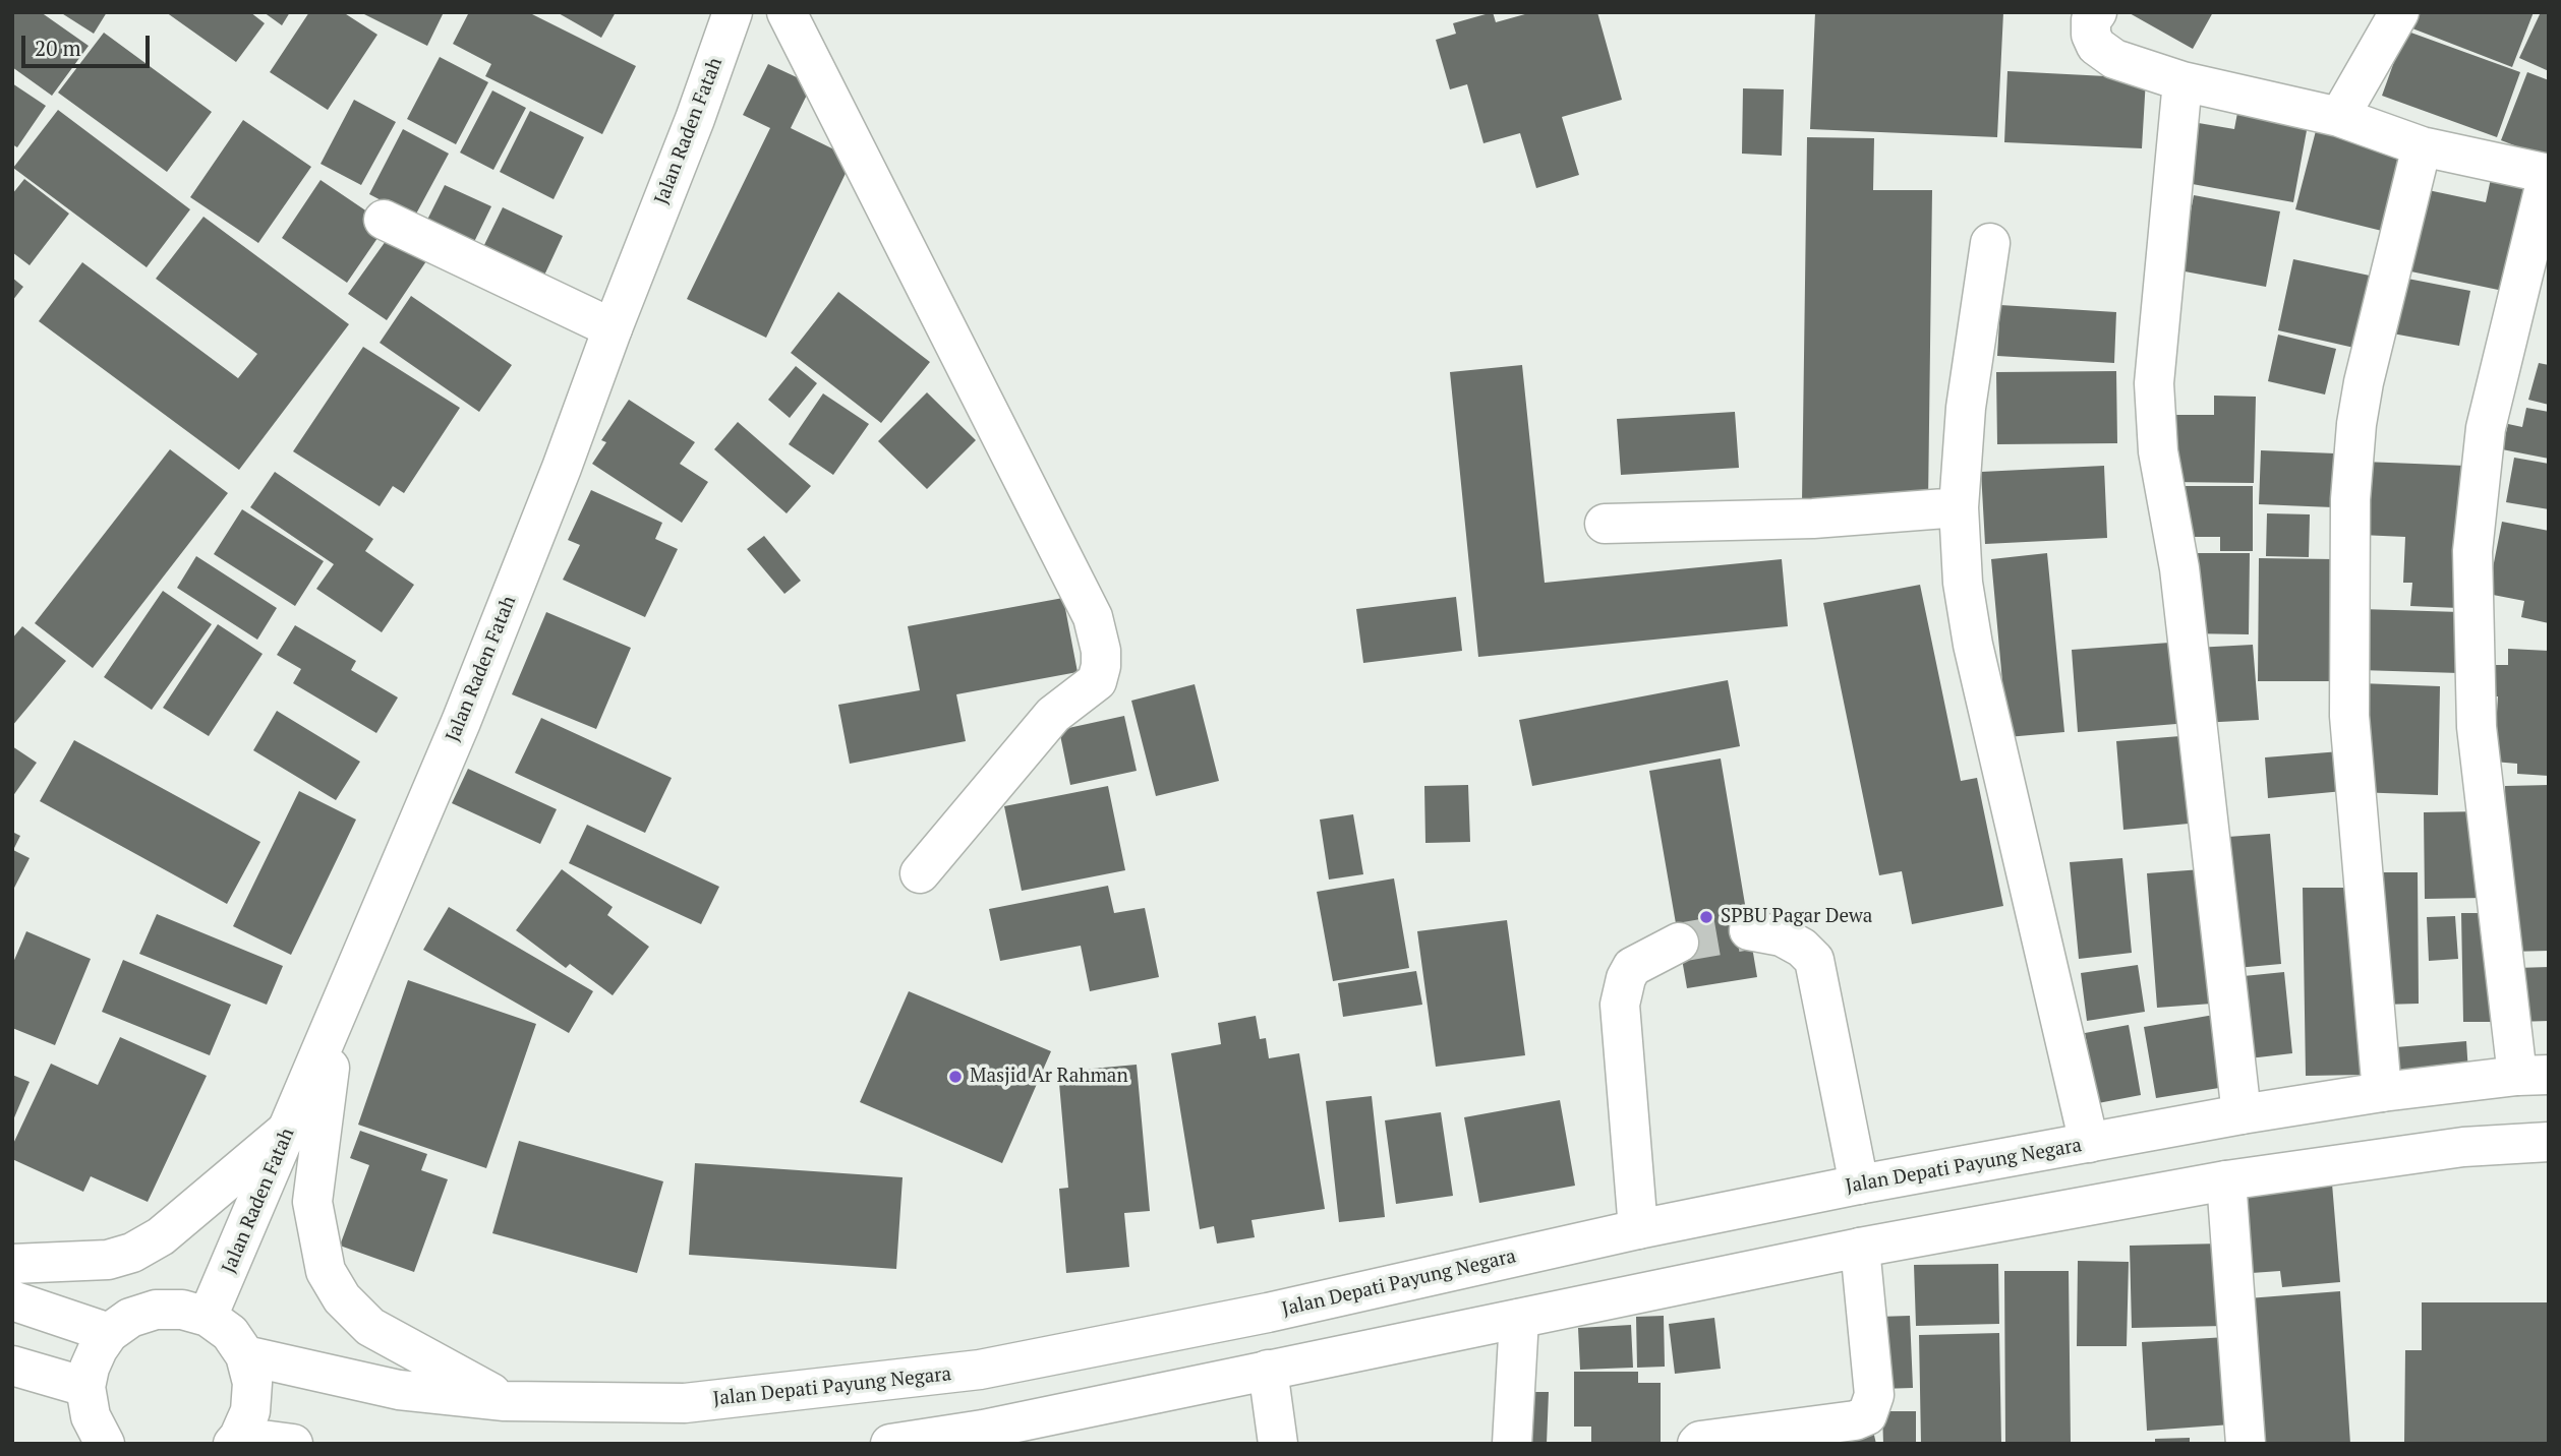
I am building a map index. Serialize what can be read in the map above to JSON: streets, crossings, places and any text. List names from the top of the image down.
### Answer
{
  "streets": {
    "main road": ["Jalan Raden Fatah", "Jalan Depati Payung Negara"]
  },
  "places": ["SPBU Pagar Dewa", "Masjid Ar Rahman"],
  "scale_bar": "20 m"
}
